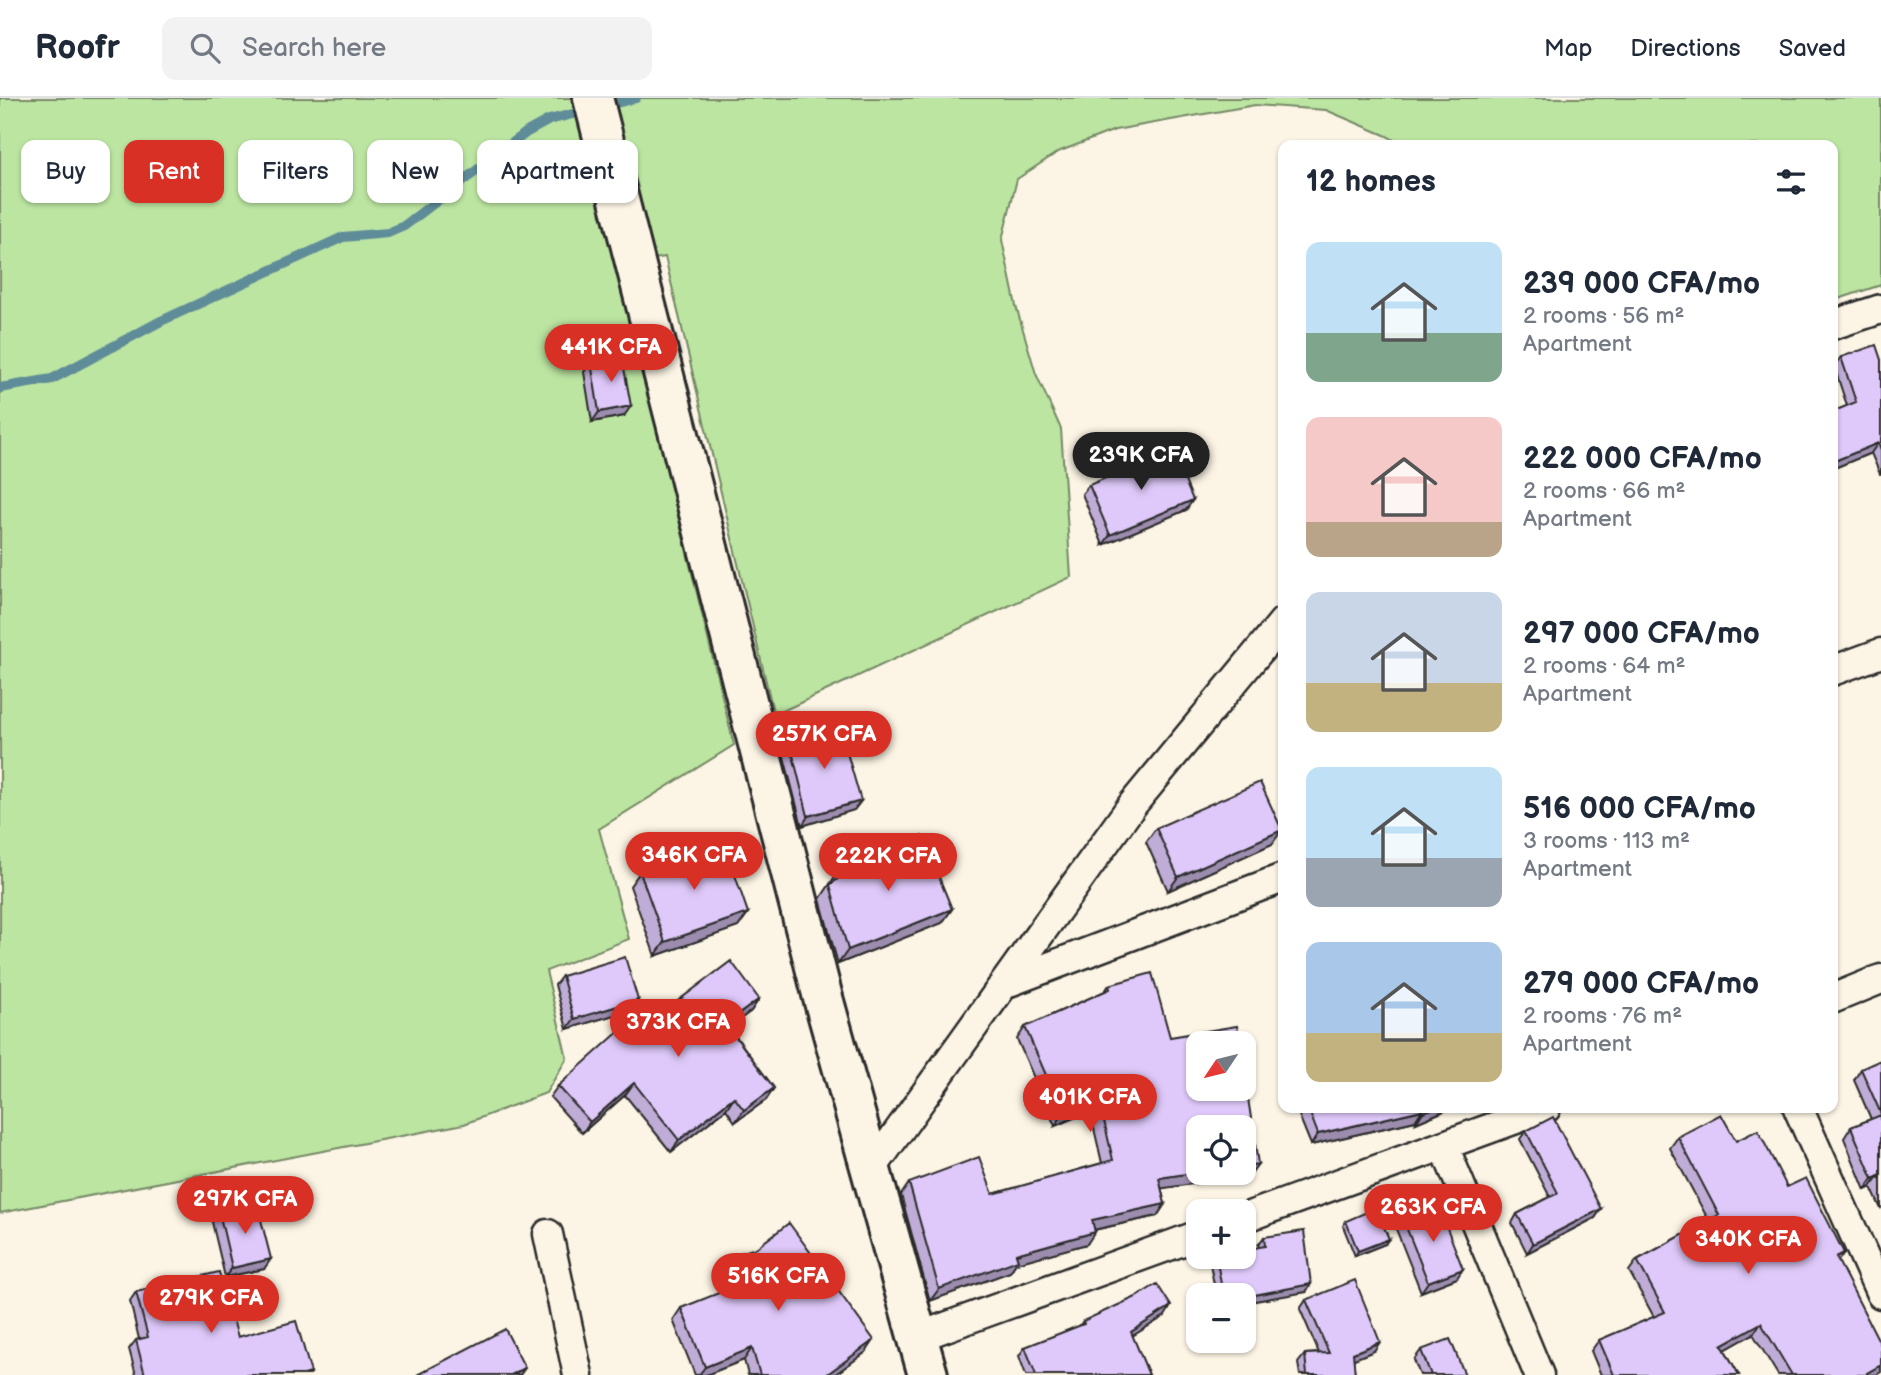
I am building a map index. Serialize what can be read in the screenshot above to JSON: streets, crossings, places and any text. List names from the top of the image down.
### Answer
{
  "north": "bottom left",
  "page": {
    "header": "Roofr",
    "search": "Search here",
    "nav": ["Map", "Directions", "Saved"],
    "chip": [
      "Buy",
      "Rent",
      "Filters",
      "New",
      "Apartment"
    ],
    "heading": "12 homes",
    "list": [
      {
        "name": "239 000 CFA/mo",
        "note": "2 rooms · 56 m² · Apartment"
      },
      {
        "name": "222 000 CFA/mo",
        "note": "2 rooms · 66 m² · Apartment"
      },
      {
        "name": "297 000 CFA/mo",
        "note": "2 rooms · 64 m² · Apartment"
      },
      {
        "name": "516 000 CFA/mo",
        "note": "3 rooms · 113 m² · Apartment"
      },
      {
        "name": "279 000 CFA/mo",
        "note": "2 rooms · 76 m² · Apartment"
      }
    ],
    "price": [
      "441K CFA",
      "239K CFA",
      "257K CFA",
      "346K CFA",
      "222K CFA",
      "373K CFA",
      "401K CFA",
      "297K CFA",
      "263K CFA",
      "340K CFA",
      "516K CFA",
      "279K CFA"
    ],
    "map_buttons": ["+", "−"]
  }
}
